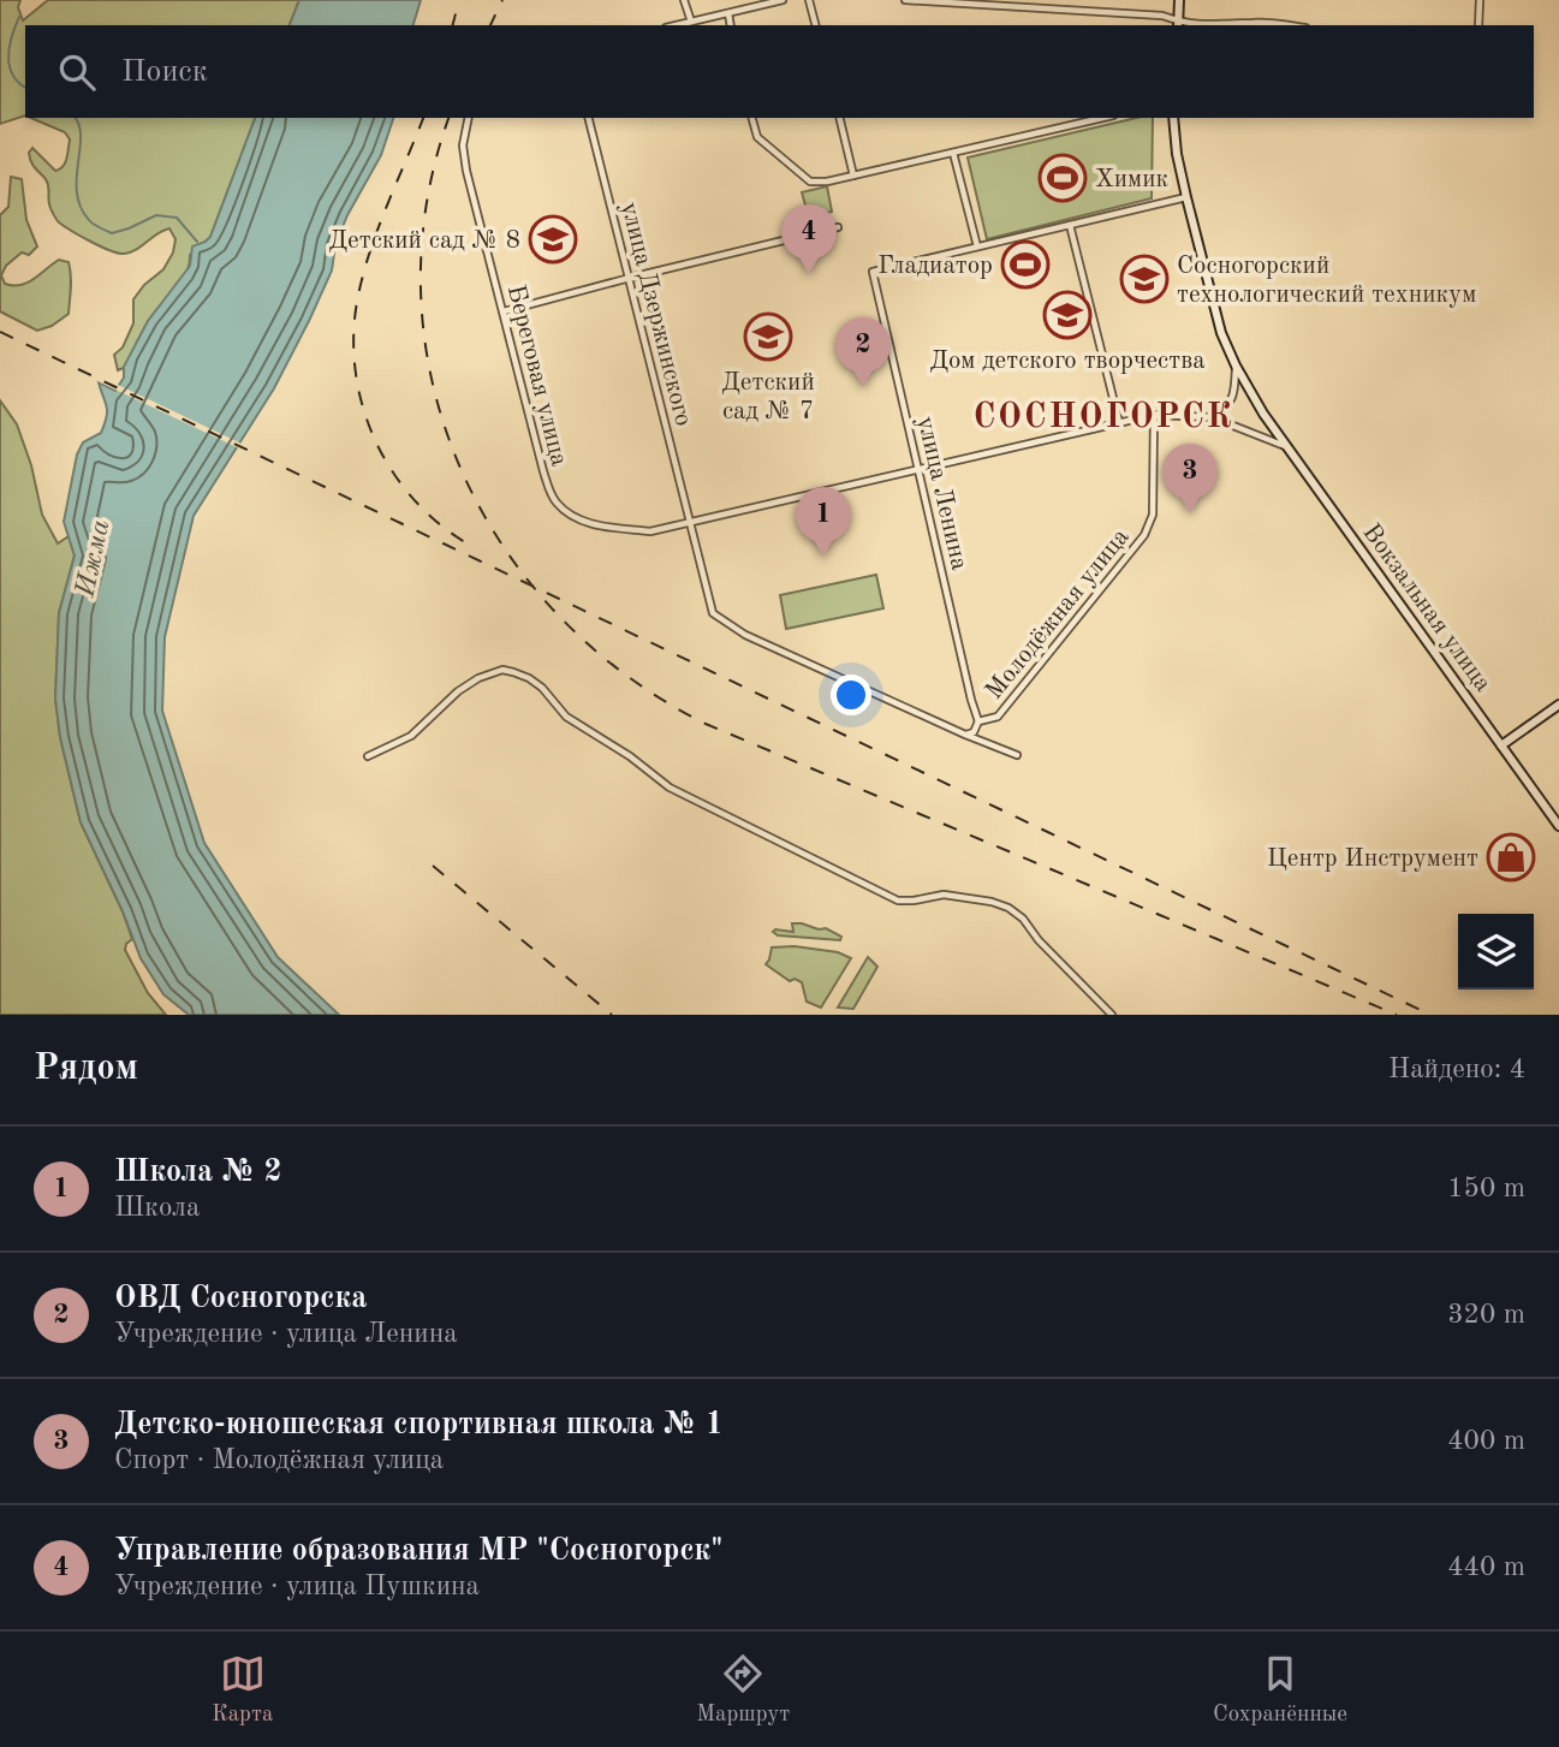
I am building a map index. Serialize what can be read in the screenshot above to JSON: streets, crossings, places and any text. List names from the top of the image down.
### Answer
{
  "streets": {
    "main road": ["Вокзальная улица"],
    "street": [
      "улица Дзержинского",
      "Береговая улица",
      "улица Ленина",
      "Молодёжная улица"
    ]
  },
  "crossings": [
    ["улица Дзержинского", "Береговая улица"],
    ["улица Дзержинского", "Молодёжная улица"],
    ["Береговая улица", "улица Ленина"],
    ["Береговая улица", "Вокзальная улица"],
    ["Береговая улица", "Молодёжная улица"],
    ["улица Ленина", "Молодёжная улица"]
  ],
  "districts": ["СОСНОГОРСК"],
  "water": ["Ижма"],
  "places": {
    "sports": ["Химик", "Гладиатор"],
    "school or university": [
      "Детский сад № 8",
      "Сосногорский технологический техникум",
      "Дом детского творчества",
      "Детский сад № 7"
    ],
    "shop": ["Центр Инструмент"]
  },
  "page": {
    "search": "Поиск",
    "pins": [
      "4",
      "2",
      "3",
      "1"
    ],
    "heading": ["Рядом", "Найдено: 4"],
    "list": [
      {
        "mark": "1",
        "name": "Школа № 2",
        "note": "Школа",
        "value": "150 m"
      },
      {
        "mark": "2",
        "name": "ОВД Сосногорска",
        "note": "Учреждение · улица Ленина",
        "value": "320 m"
      },
      {
        "mark": "3",
        "name": "Детско-юношеская спортивная школа № 1",
        "note": "Спорт · Молодёжная улица",
        "value": "400 m"
      },
      {
        "mark": "4",
        "name": "Управление образования МР \"Сосногорск\"",
        "note": "Учреждение · улица Пушкина",
        "value": "440 m"
      }
    ],
    "nav": ["Карта", "Маршрут", "Сохранённые"]
  }
}
